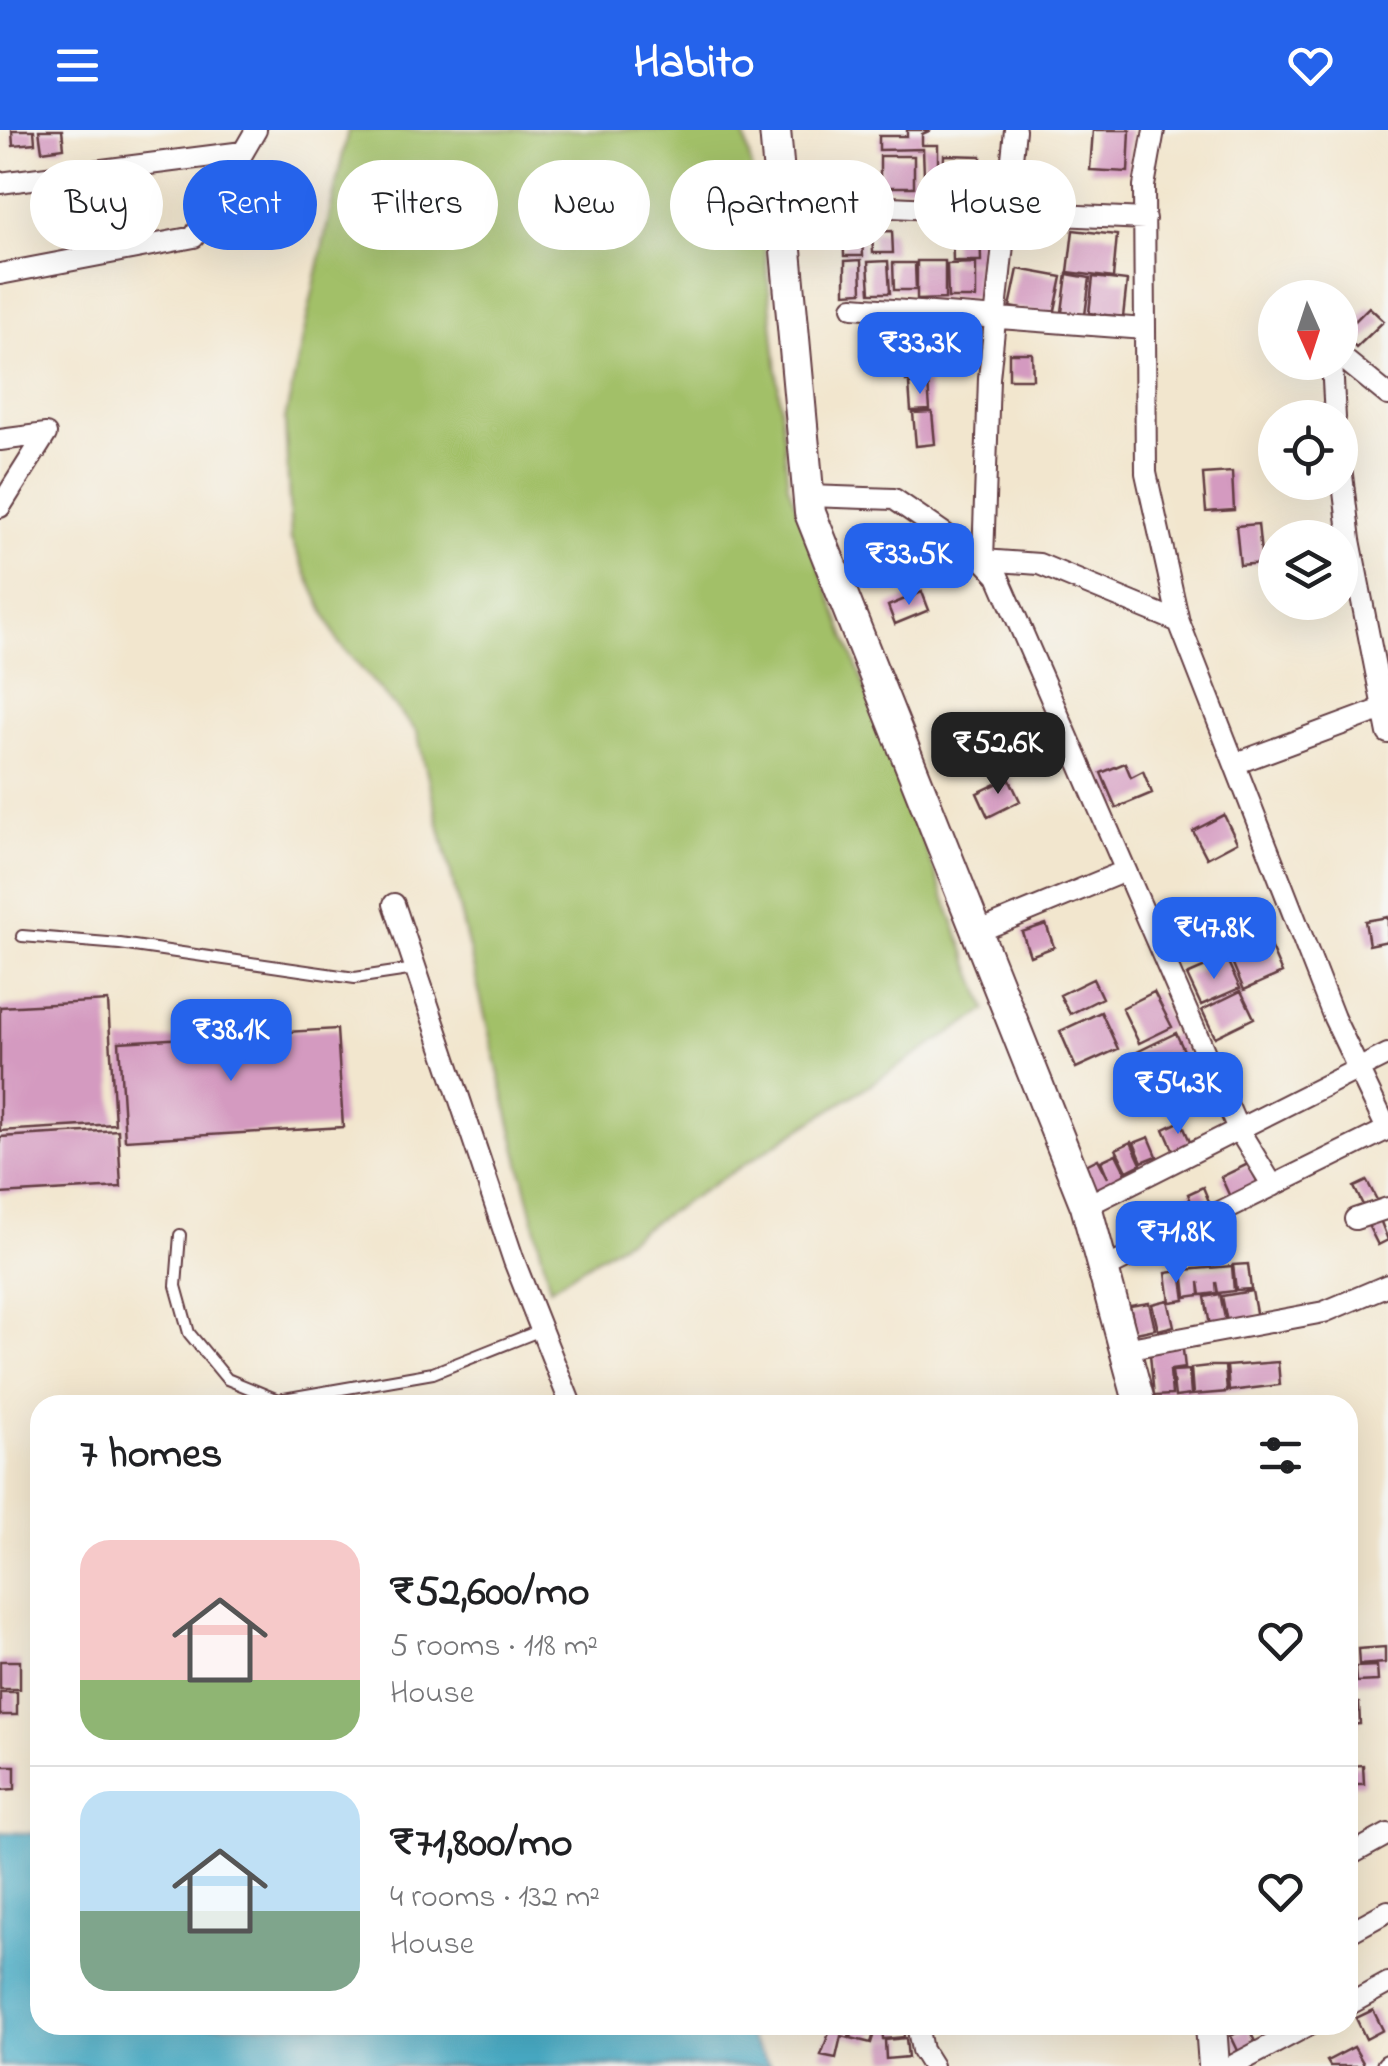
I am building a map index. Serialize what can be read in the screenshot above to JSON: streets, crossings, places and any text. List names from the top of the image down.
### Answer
{
  "north": "bottom",
  "page": {
    "header": "Habito",
    "chip": [
      "Buy",
      "Rent",
      "Filters",
      "New",
      "Apartment",
      "House"
    ],
    "price": [
      "₹33.3K",
      "₹33.5K",
      "₹52.6K",
      "₹47.8K",
      "₹38.1K",
      "₹54.3K",
      "₹71.8K"
    ],
    "heading": "7 homes",
    "list": [
      {
        "name": "₹52,600/mo",
        "note": "5 rooms · 118 m² · House"
      },
      {
        "name": "₹71,800/mo",
        "note": "4 rooms · 132 m² · House"
      }
    ]
  }
}
